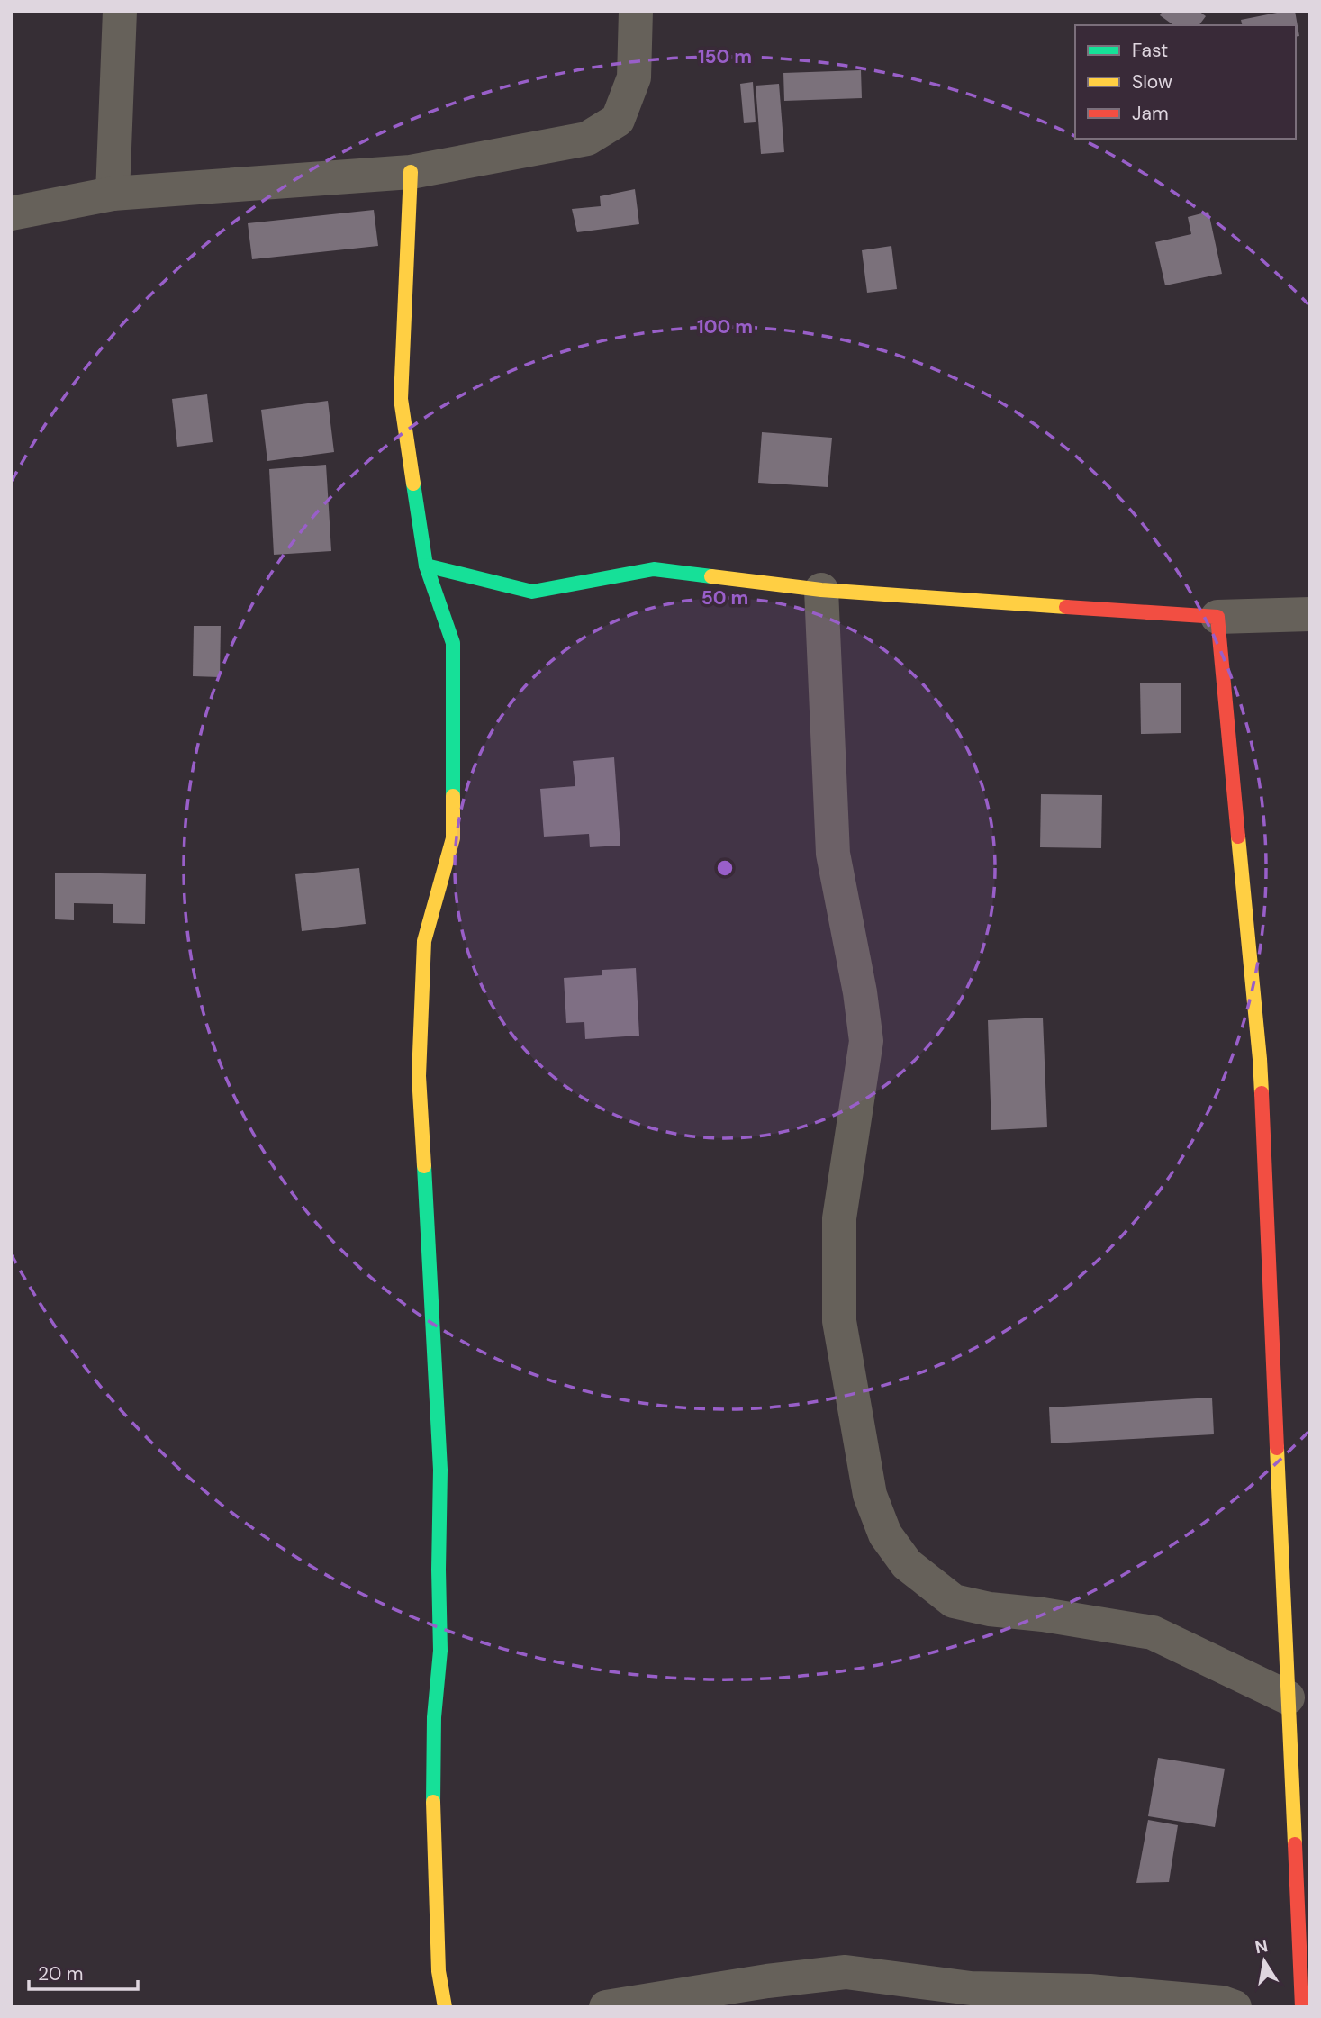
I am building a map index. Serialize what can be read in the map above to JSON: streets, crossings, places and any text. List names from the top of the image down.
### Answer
{
  "legend": ["Fast", "Slow", "Jam"],
  "scale_bar": "20 m",
  "north": "top",
  "rings": ["150 m", "100 m", "50 m"]
}
